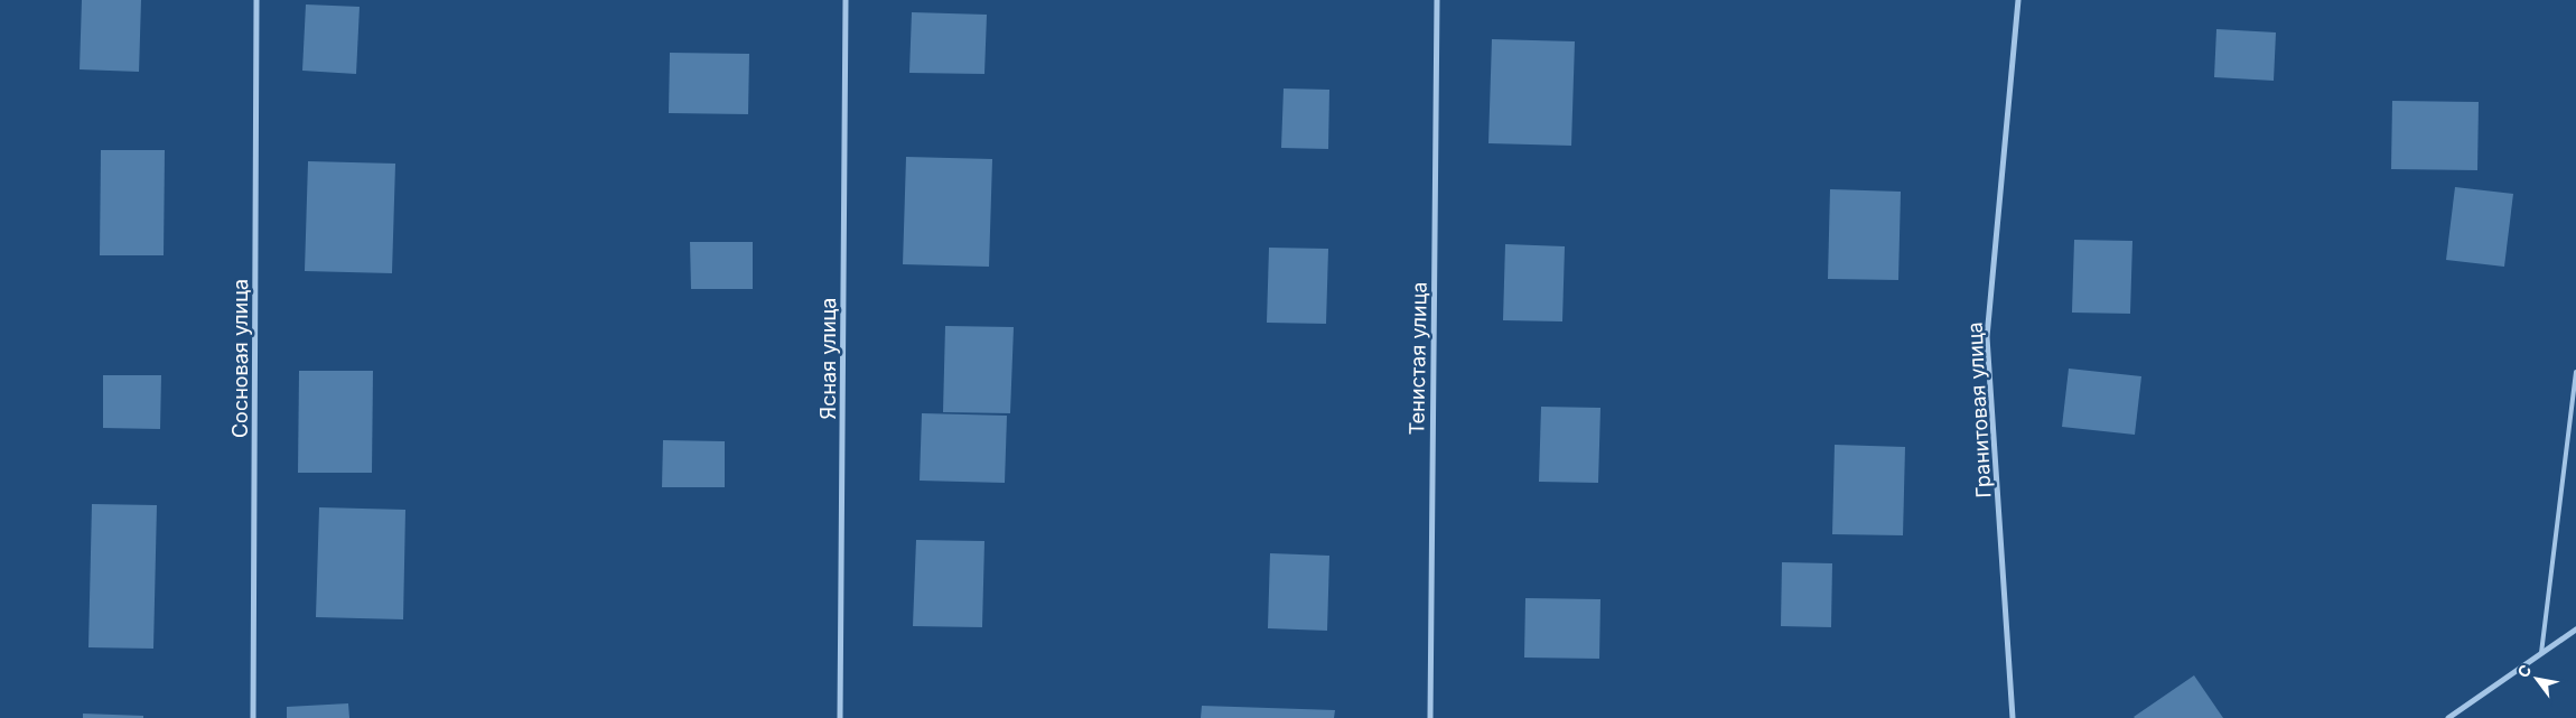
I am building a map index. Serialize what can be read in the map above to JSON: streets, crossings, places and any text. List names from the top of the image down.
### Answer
{
  "streets": {
    "street": [
      "Сосновая улица",
      "Ясная улица",
      "Тенистая улица",
      "Гранитовая улица"
    ]
  },
  "north": "top left"
}
